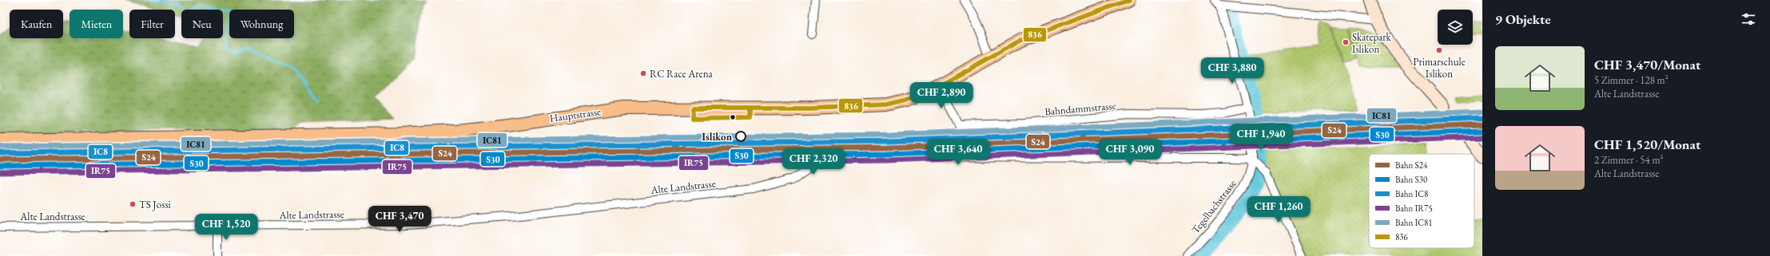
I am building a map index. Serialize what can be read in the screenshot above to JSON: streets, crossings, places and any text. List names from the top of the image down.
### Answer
{
  "streets": {
    "main road": ["Hauptstrasse"],
    "street": ["Bahndammstrasse", "Alte Landstrasse", "Tegelbachstrasse"]
  },
  "crossings": [
    ["Bahndammstrasse", "Hauptstrasse"],
    ["Bahndammstrasse", "Tegelbachstrasse"],
    ["Alte Landstrasse", "Tegelbachstrasse"]
  ],
  "places": [
    "Skatepark Islikon",
    "Primarschule Islikon",
    "RC Race Arena",
    "Islikon",
    "TS Jossi"
  ],
  "lines": [
    "transit line 836",
    "rail line IC81",
    "rail line IC8",
    "rail line S24",
    "rail line S30",
    "rail line IR75"
  ],
  "legend": [
    "Bahn S24",
    "Bahn S30",
    "Bahn IC8",
    "Bahn IR75",
    "Bahn IC81",
    "836"
  ],
  "page": {
    "heading": "9 Objekte",
    "chip": [
      "Kaufen",
      "Mieten",
      "Filter",
      "Neu",
      "Wohnung"
    ],
    "list": [
      {
        "name": "CHF 3,470/Monat",
        "note": "5 Zimmer · 128 m² · Alte Landstrasse"
      },
      {
        "name": "CHF 1,520/Monat",
        "note": "2 Zimmer · 54 m² · Alte Landstrasse"
      }
    ],
    "price": [
      "CHF 3,880",
      "CHF 2,890",
      "CHF 1,940",
      "CHF 3,640",
      "CHF 3,090",
      "CHF 2,320",
      "CHF 1,260",
      "CHF 3,470",
      "CHF 1,520"
    ]
  }
}
